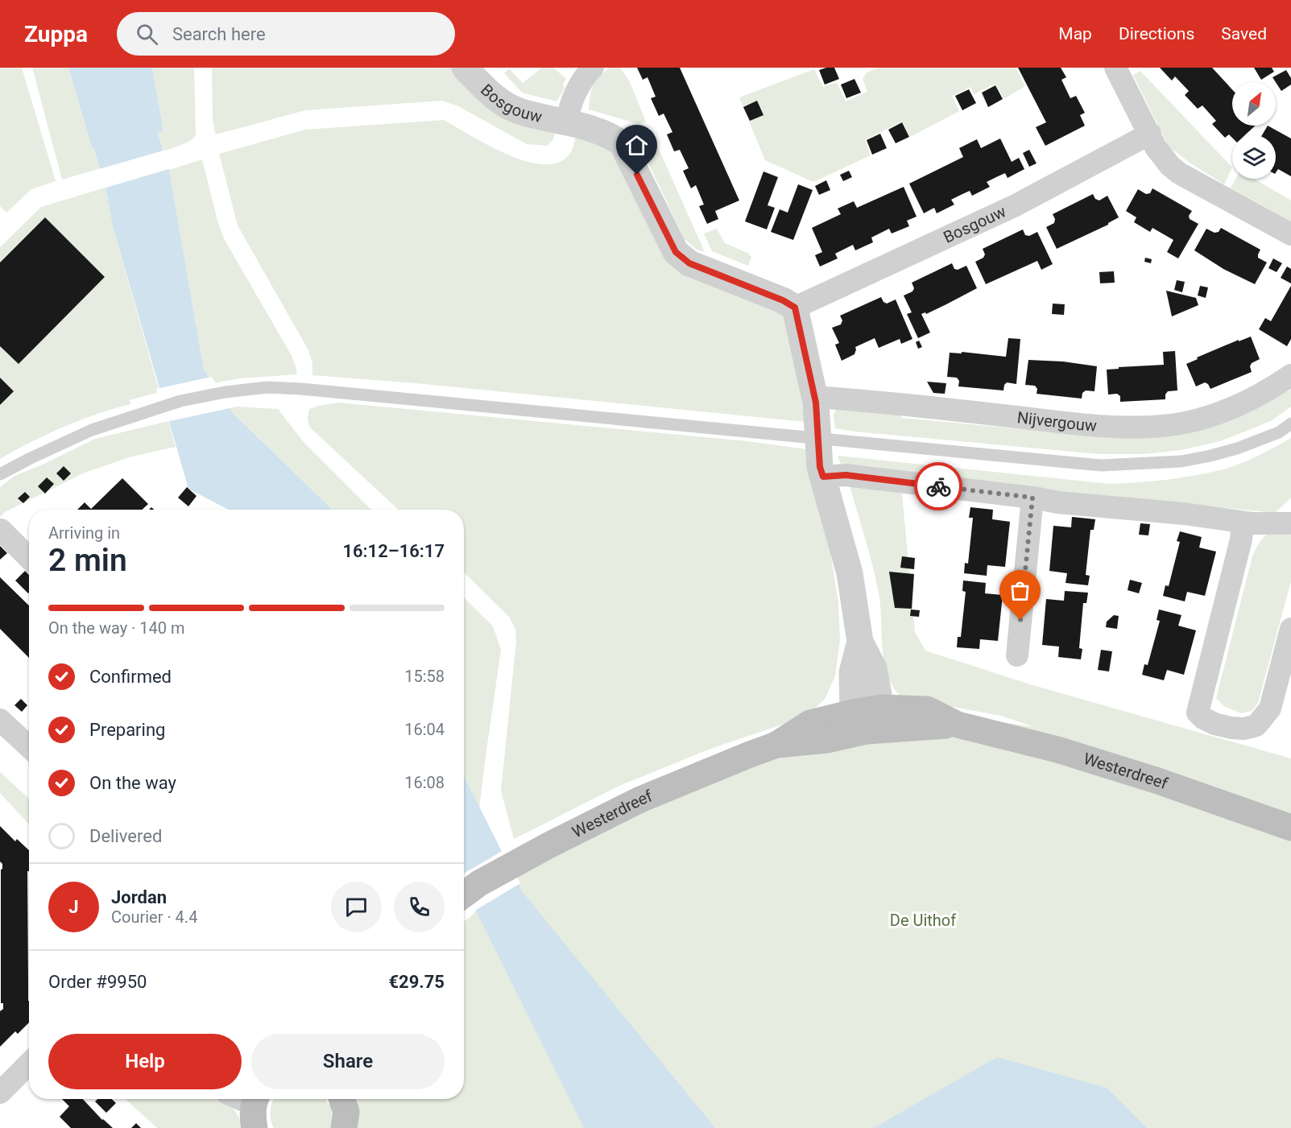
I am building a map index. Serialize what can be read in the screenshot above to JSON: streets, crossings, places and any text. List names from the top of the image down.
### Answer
{
  "streets": {
    "main road": ["Westerdreef"],
    "street": ["Bosgouw", "Nijvergouw"]
  },
  "parks": ["De Uithof"],
  "north": "top right",
  "page": {
    "header": "Zuppa",
    "search": "Search here",
    "nav": ["Map", "Directions", "Saved"],
    "heading": ["2 min", "Arriving in", "16:12–16:17"],
    "panel": [
      "Jordan",
      "Courier · 4.4",
      "Order #9950",
      "€29.75"
    ],
    "bar": "On the way · 140 m",
    "list": [
      ["Confirmed", "15:58"],
      ["Preparing", "16:04"],
      ["On the way", "16:08"],
      "Delivered"
    ],
    "round": "J",
    "buttons": ["Help", "Share"]
  }
}
